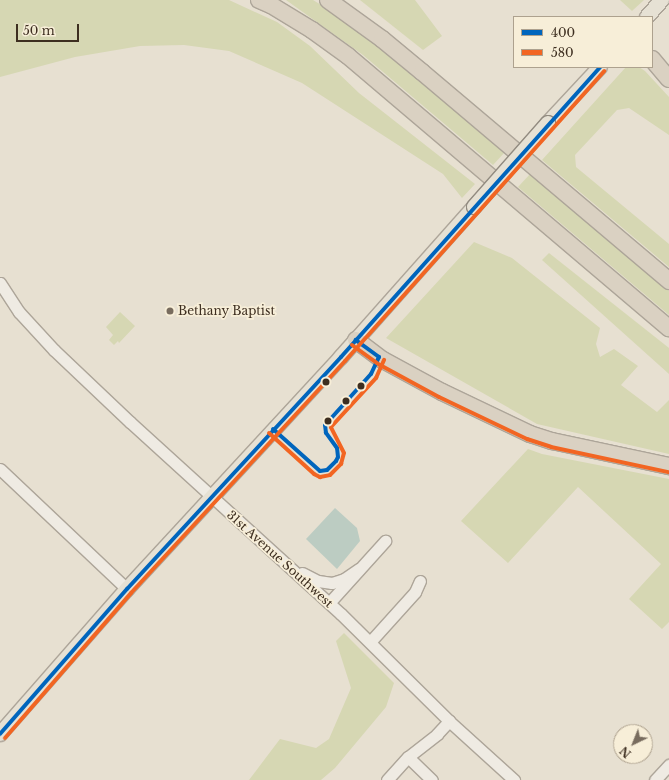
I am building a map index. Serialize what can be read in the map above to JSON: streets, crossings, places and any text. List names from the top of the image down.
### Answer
{
  "streets": {
    "street": ["31st Avenue Southwest"]
  },
  "places": ["Bethany Baptist"],
  "lines": ["transit line 400", "transit line 580"],
  "legend": ["400", "580"],
  "scale_bar": "50 m",
  "north": "bottom left"
}
